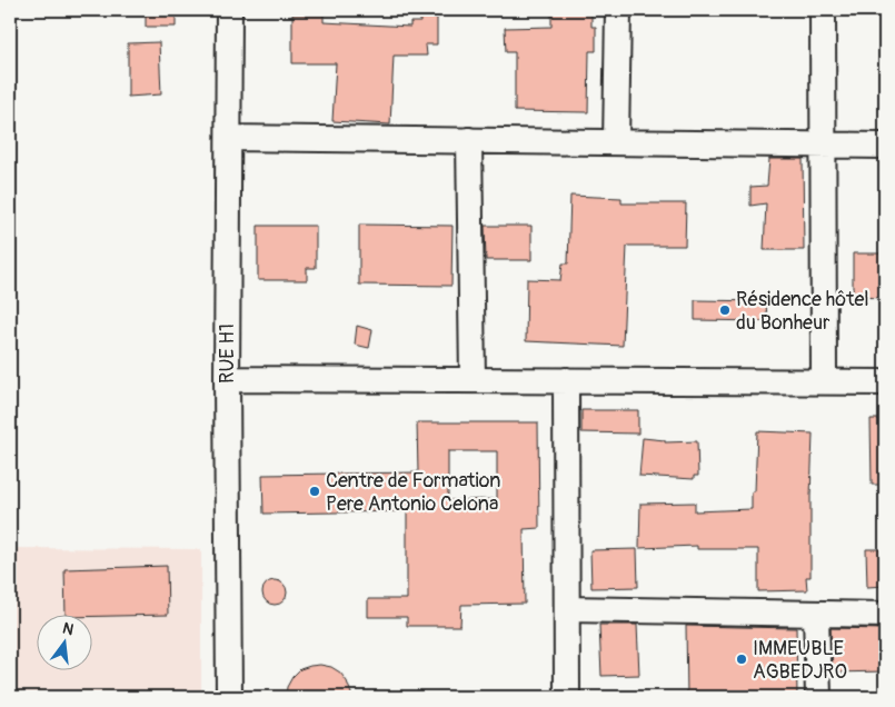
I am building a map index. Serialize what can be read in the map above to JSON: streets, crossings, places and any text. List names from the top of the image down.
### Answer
{
  "streets": {
    "street": ["RUE H1"]
  },
  "places": ["Résidence hôtel du Bonheur", "Centre de Formation Pere Antonio Celona", "IMMEUBLE AGBEDJRO"],
  "north": "top"
}
